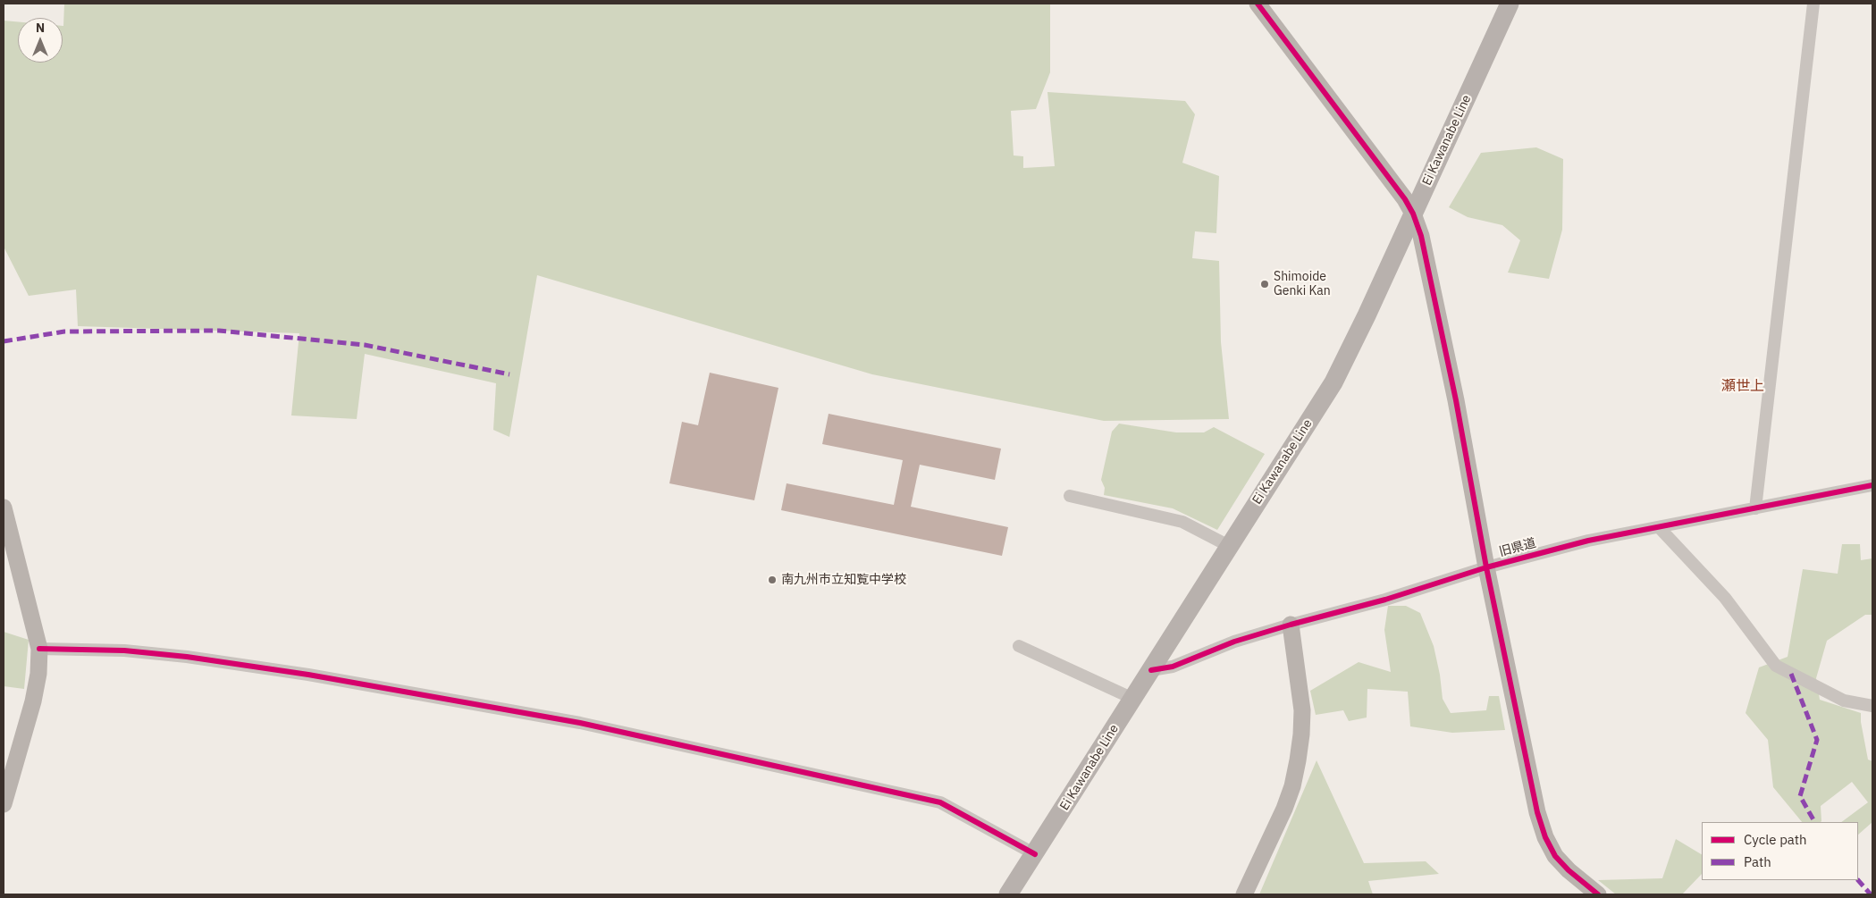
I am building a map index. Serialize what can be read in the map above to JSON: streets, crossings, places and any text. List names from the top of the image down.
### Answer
{
  "streets": {
    "main road": ["Ei Kawanabe Line"],
    "street": ["旧県道"]
  },
  "crossings": [
    ["Ei Kawanabe Line", "旧県道"]
  ],
  "districts": ["瀬世上"],
  "places": ["Shimoide Genki Kan", "南九州市立知覧中学校"],
  "legend": ["Cycle path", "Path"],
  "north": "top"
}
